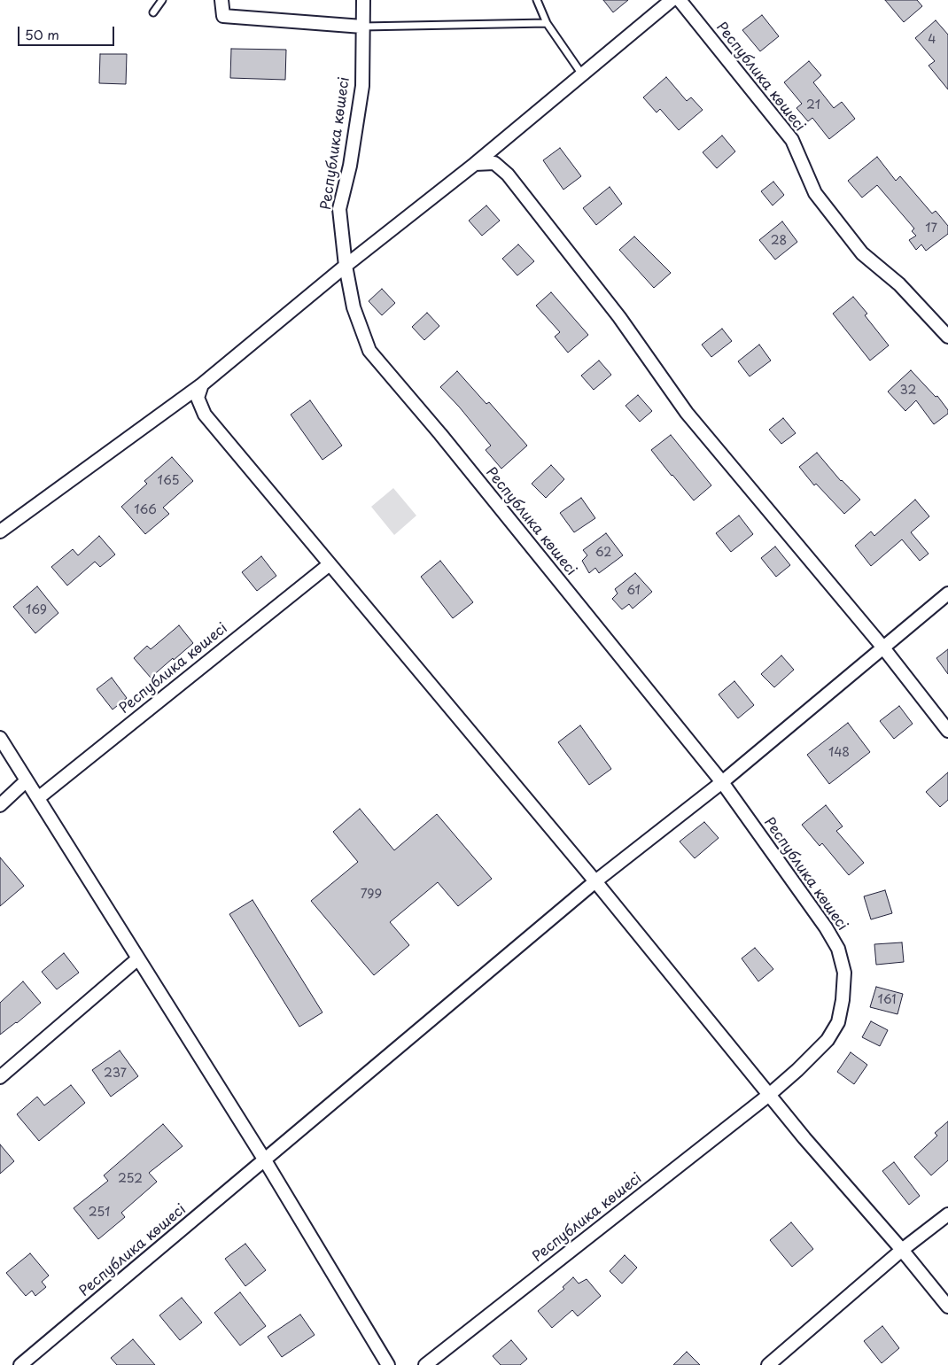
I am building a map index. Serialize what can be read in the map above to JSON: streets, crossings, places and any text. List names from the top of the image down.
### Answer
{
  "streets": {
    "street": ["Республика көшесі"]
  },
  "house_numbers": [
    "4",
    "21",
    "17",
    "28",
    "32",
    "165",
    "166",
    "62",
    "61",
    "169",
    "148",
    "799",
    "161",
    "237",
    "252",
    "251"
  ],
  "scale_bar": "50 m"
}
